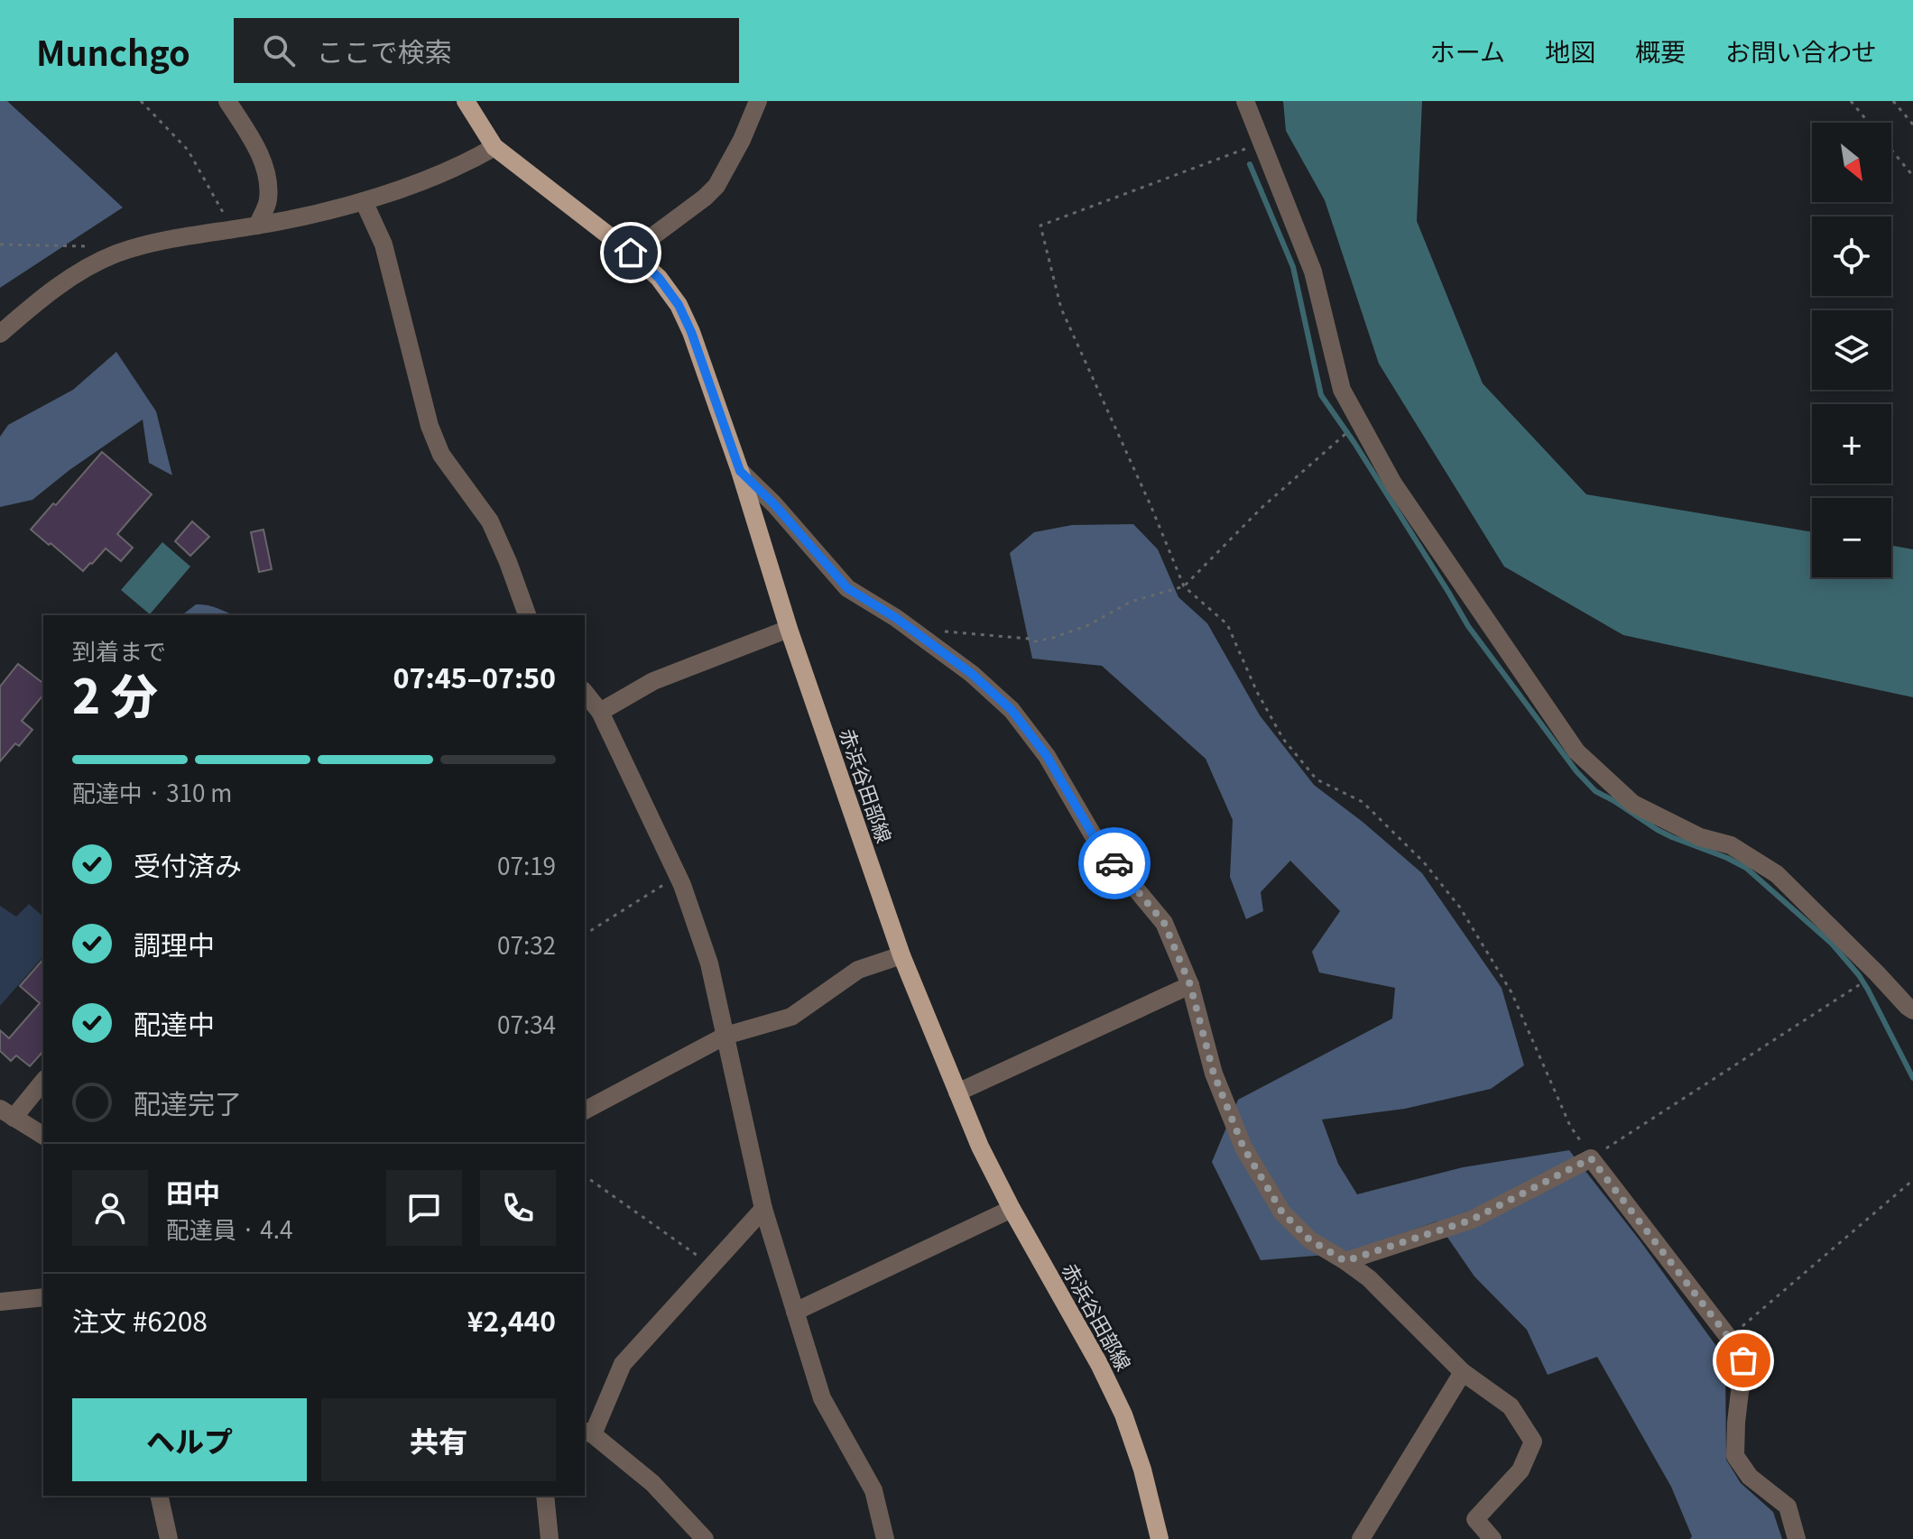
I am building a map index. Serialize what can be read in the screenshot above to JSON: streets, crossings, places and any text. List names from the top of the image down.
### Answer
{
  "streets": {
    "main road": ["赤浜谷田部線"]
  },
  "north": "bottom right",
  "page": {
    "header": "Munchgo",
    "search": "ここで検索",
    "nav": [
      "ホーム",
      "地図",
      "概要",
      "お問い合わせ"
    ],
    "map_buttons": ["+", "−"],
    "heading": ["2 分", "到着まで", "07:45–07:50"],
    "panel": [
      "田中",
      "配達員 · 4.4",
      "注文 #6208",
      "¥2,440"
    ],
    "bar": "配達中 · 310 m",
    "list": [
      ["受付済み", "07:19"],
      ["調理中", "07:32"],
      ["配達中", "07:34"],
      "配達完了"
    ],
    "buttons": ["ヘルプ", "共有"]
  }
}
